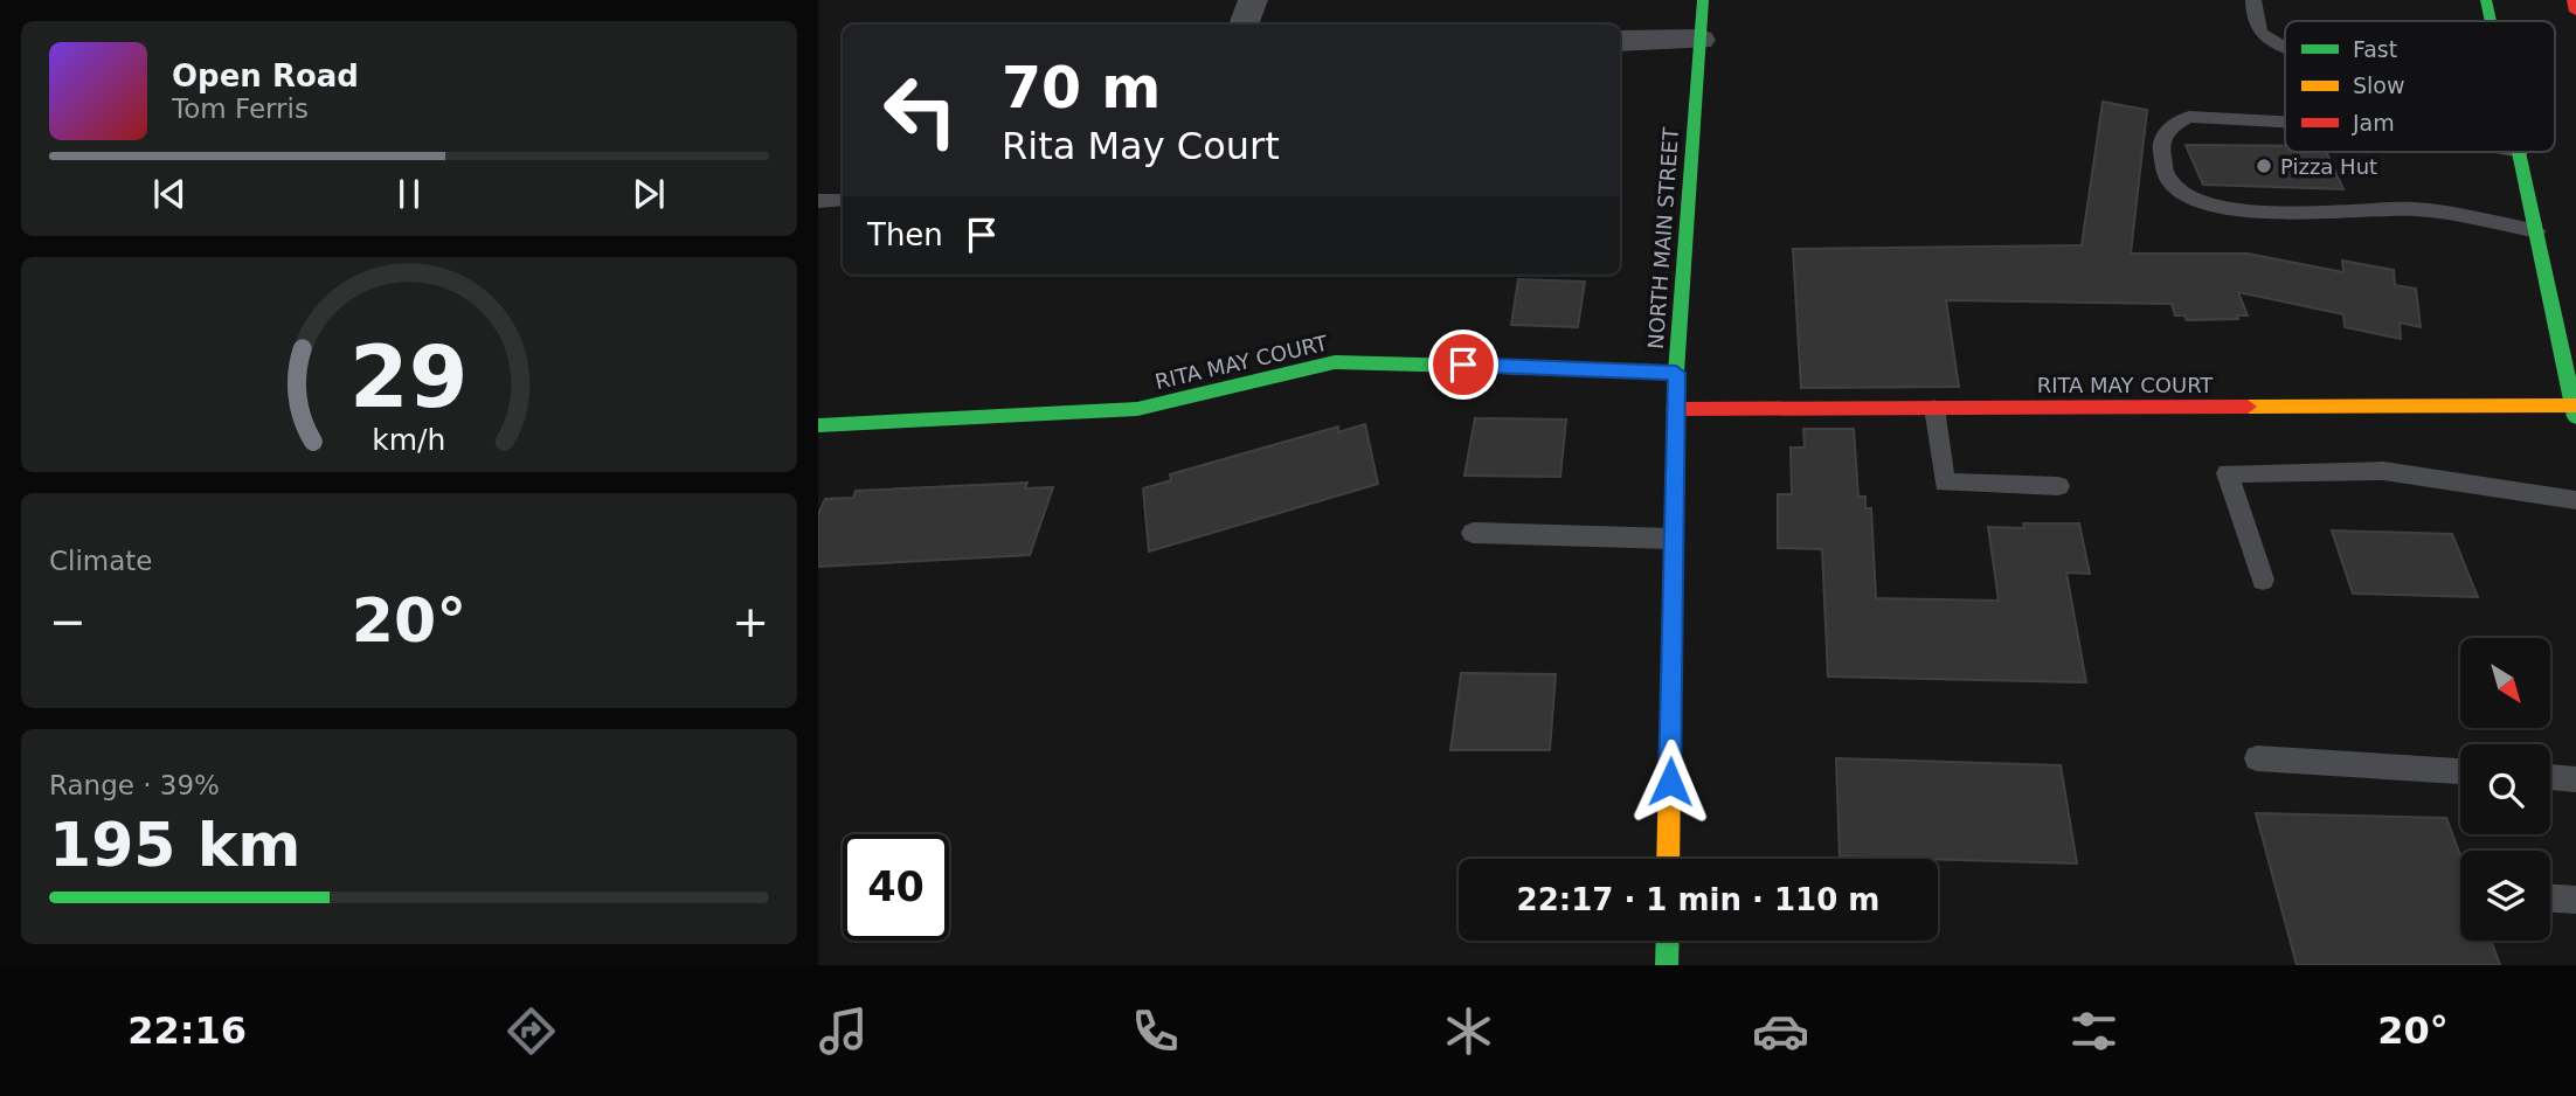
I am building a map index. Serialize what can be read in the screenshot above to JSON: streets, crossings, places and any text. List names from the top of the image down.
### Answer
{
  "streets": {
    "street": ["NORTH MAIN STREET", "RITA MAY COURT"]
  },
  "crossings": [
    ["NORTH MAIN STREET", "RITA MAY COURT"]
  ],
  "places": ["Pizza Hut"],
  "legend": ["Fast", "Slow", "Jam"],
  "north": "bottom right",
  "page": {
    "turn": ["70 m", "Rita May Court"],
    "song": ["Open Road", "Tom Ferris"],
    "then": "Then",
    "tile": [
      "Climate",
      ["Range · 39%", "195 km"]
    ],
    "heat": ["−", "20°", "+"],
    "limit": "40",
    "trip": "22:17 · 1 min · 110 m",
    "tabs": ["22:16", "20°"],
    "gauge": ["29", "km/h"]
  }
}
